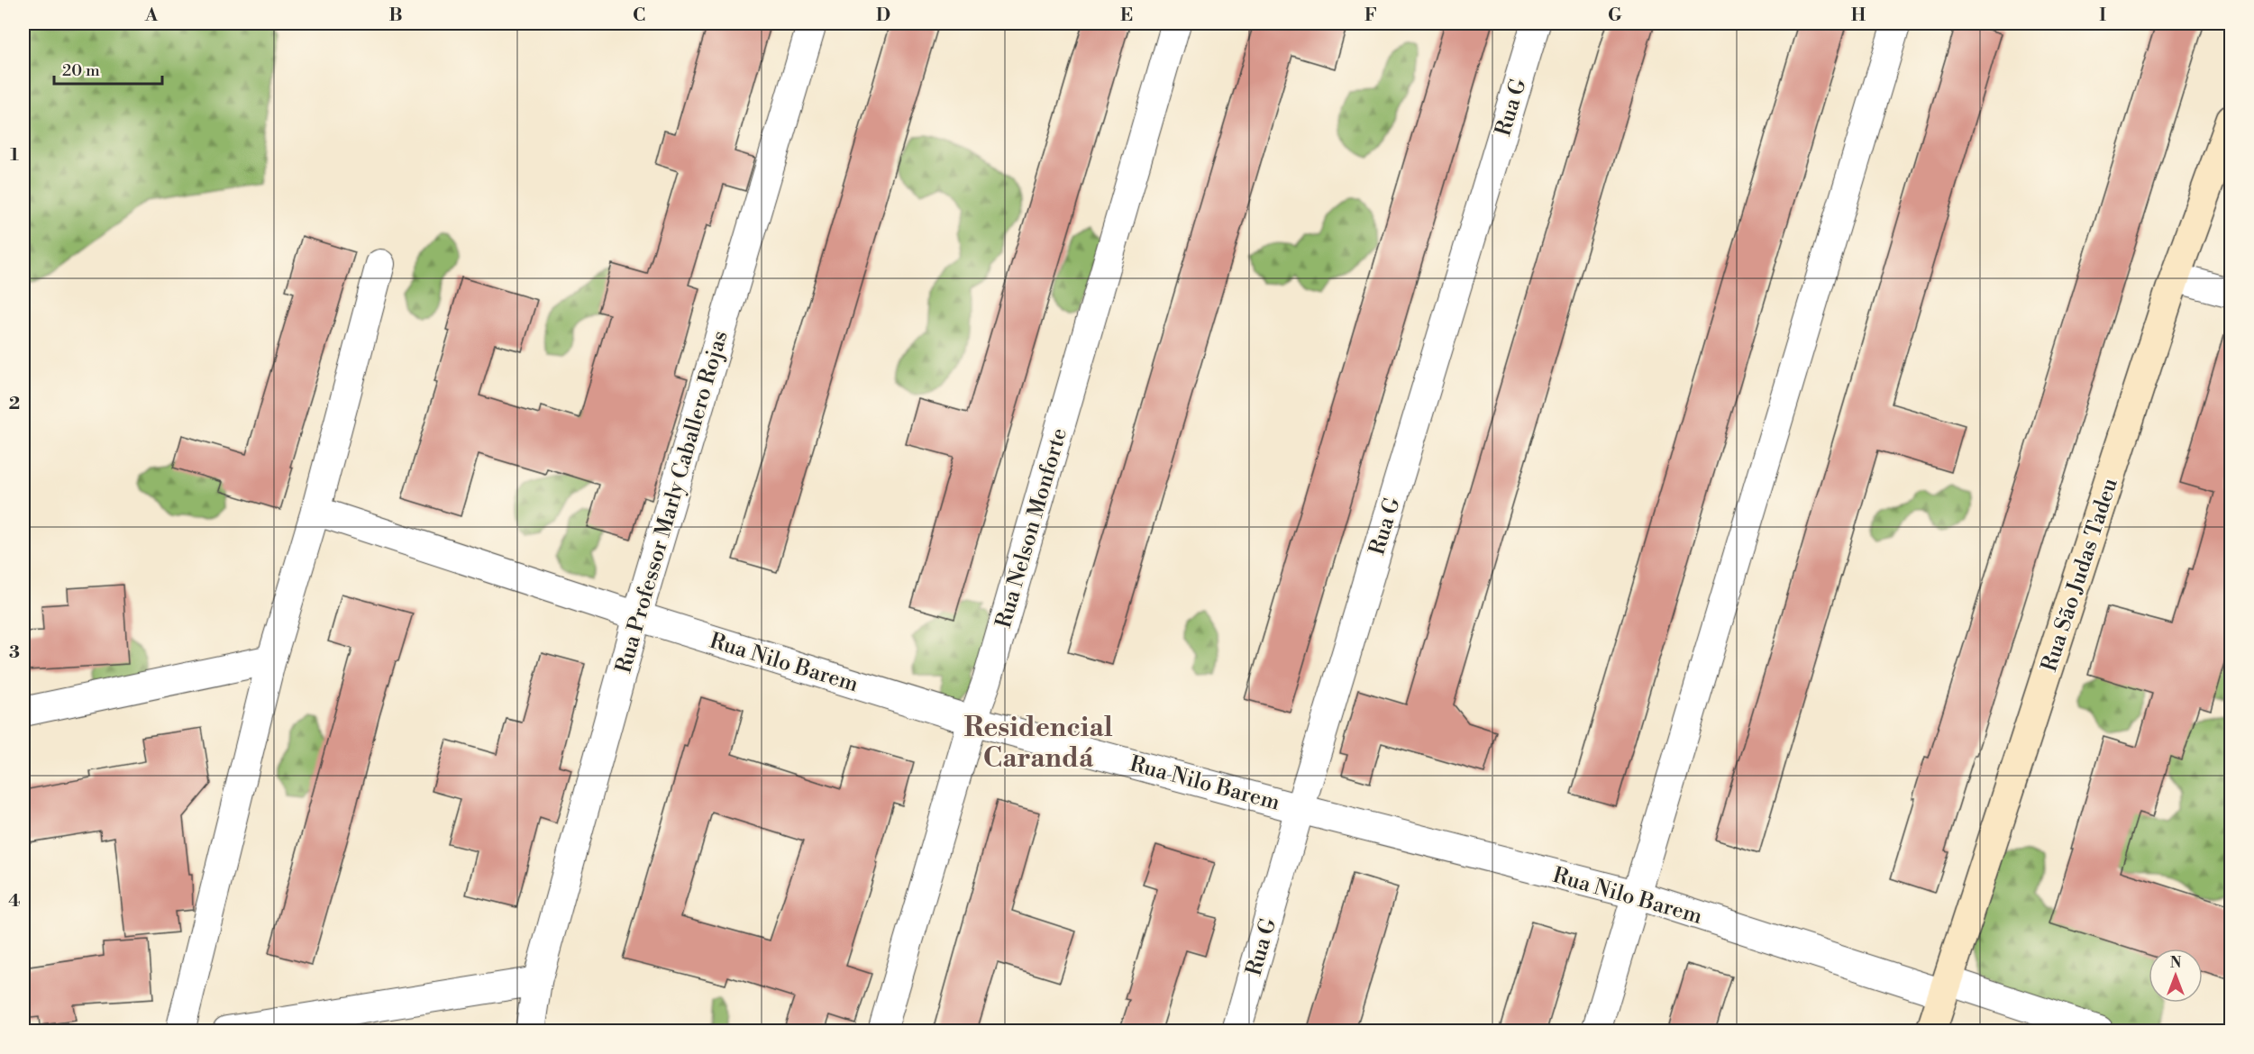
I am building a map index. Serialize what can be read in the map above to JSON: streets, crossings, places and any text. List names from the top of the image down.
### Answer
{
  "streets": {
    "street": [
      "Rua G",
      "Rua Professor Marly Caballero Rojas",
      "Rua Nelson Monforte",
      "Rua São Judas Tadeu",
      "Rua Nilo Barem"
    ]
  },
  "crossings": [
    ["Rua G", "Rua Nilo Barem"],
    ["Rua Professor Marly Caballero Rojas", "Rua Nilo Barem"],
    ["Rua Nelson Monforte", "Rua Nilo Barem"],
    ["Rua São Judas Tadeu", "Rua Nilo Barem"]
  ],
  "districts": ["Residencial Carandá"],
  "scale_bar": "20 m",
  "north": "top",
  "grid": {
    "columns": [
      "A",
      "B",
      "C",
      "D",
      "E",
      "F",
      "G",
      "H",
      "I"
    ],
    "rows": [
      "1",
      "2",
      "3",
      "4"
    ]
  }
}
